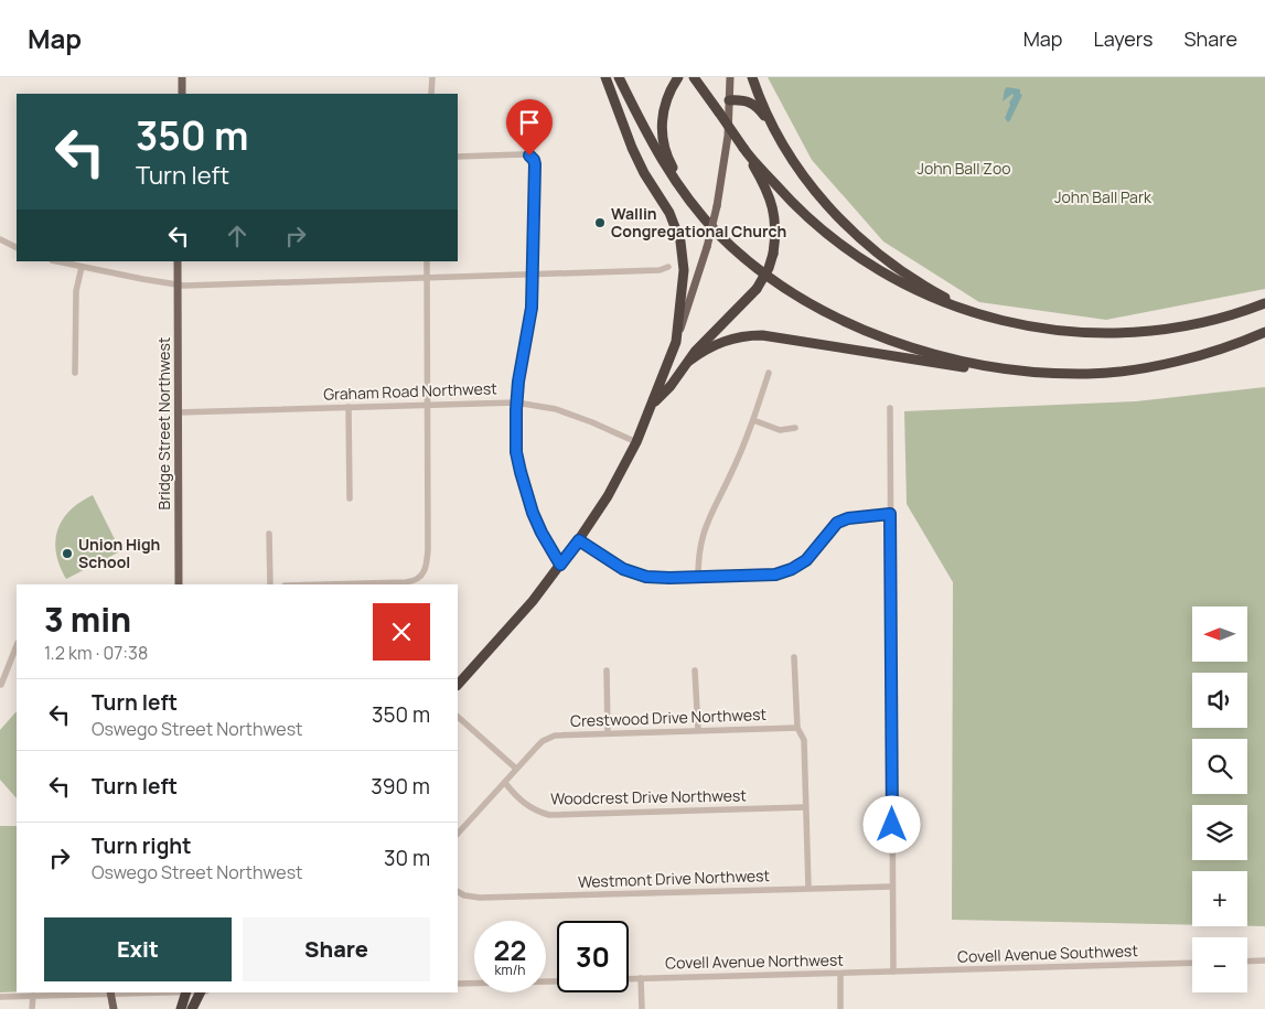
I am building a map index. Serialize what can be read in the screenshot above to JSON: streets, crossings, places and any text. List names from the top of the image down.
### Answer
{
  "streets": {
    "main road": ["Bridge Street Northwest"],
    "street": [
      "Graham Road Northwest",
      "Crestwood Drive Northwest",
      "Woodcrest Drive Northwest",
      "Westmont Drive Northwest",
      "Covell Avenue Southwest",
      "Covell Avenue Northwest"
    ]
  },
  "crossings": [
    ["Graham Road Northwest", "Bridge Street Northwest"],
    ["Covell Avenue Southwest", "Covell Avenue Northwest"]
  ],
  "parks": ["John Ball Zoo", "John Ball Park"],
  "places": ["Wallin Congregational Church", "Union High School"],
  "north": "left",
  "page": {
    "header": "Map",
    "nav": ["Map", "Layers", "Share"],
    "turn": ["350 m", "Turn left"],
    "heading": ["3 min", "1.2 km · 07:38"],
    "map_buttons": ["+", "−"],
    "list": [
      {
        "name": "Turn left",
        "note": "Oswego Street Northwest",
        "value": "350 m"
      },
      {
        "name": "Turn left",
        "value": "390 m"
      },
      {
        "name": "Turn right",
        "note": "Oswego Street Northwest",
        "value": "30 m"
      }
    ],
    "buttons": ["Exit", "Share"],
    "speed": "22 km/h",
    "limit": "30"
  }
}
